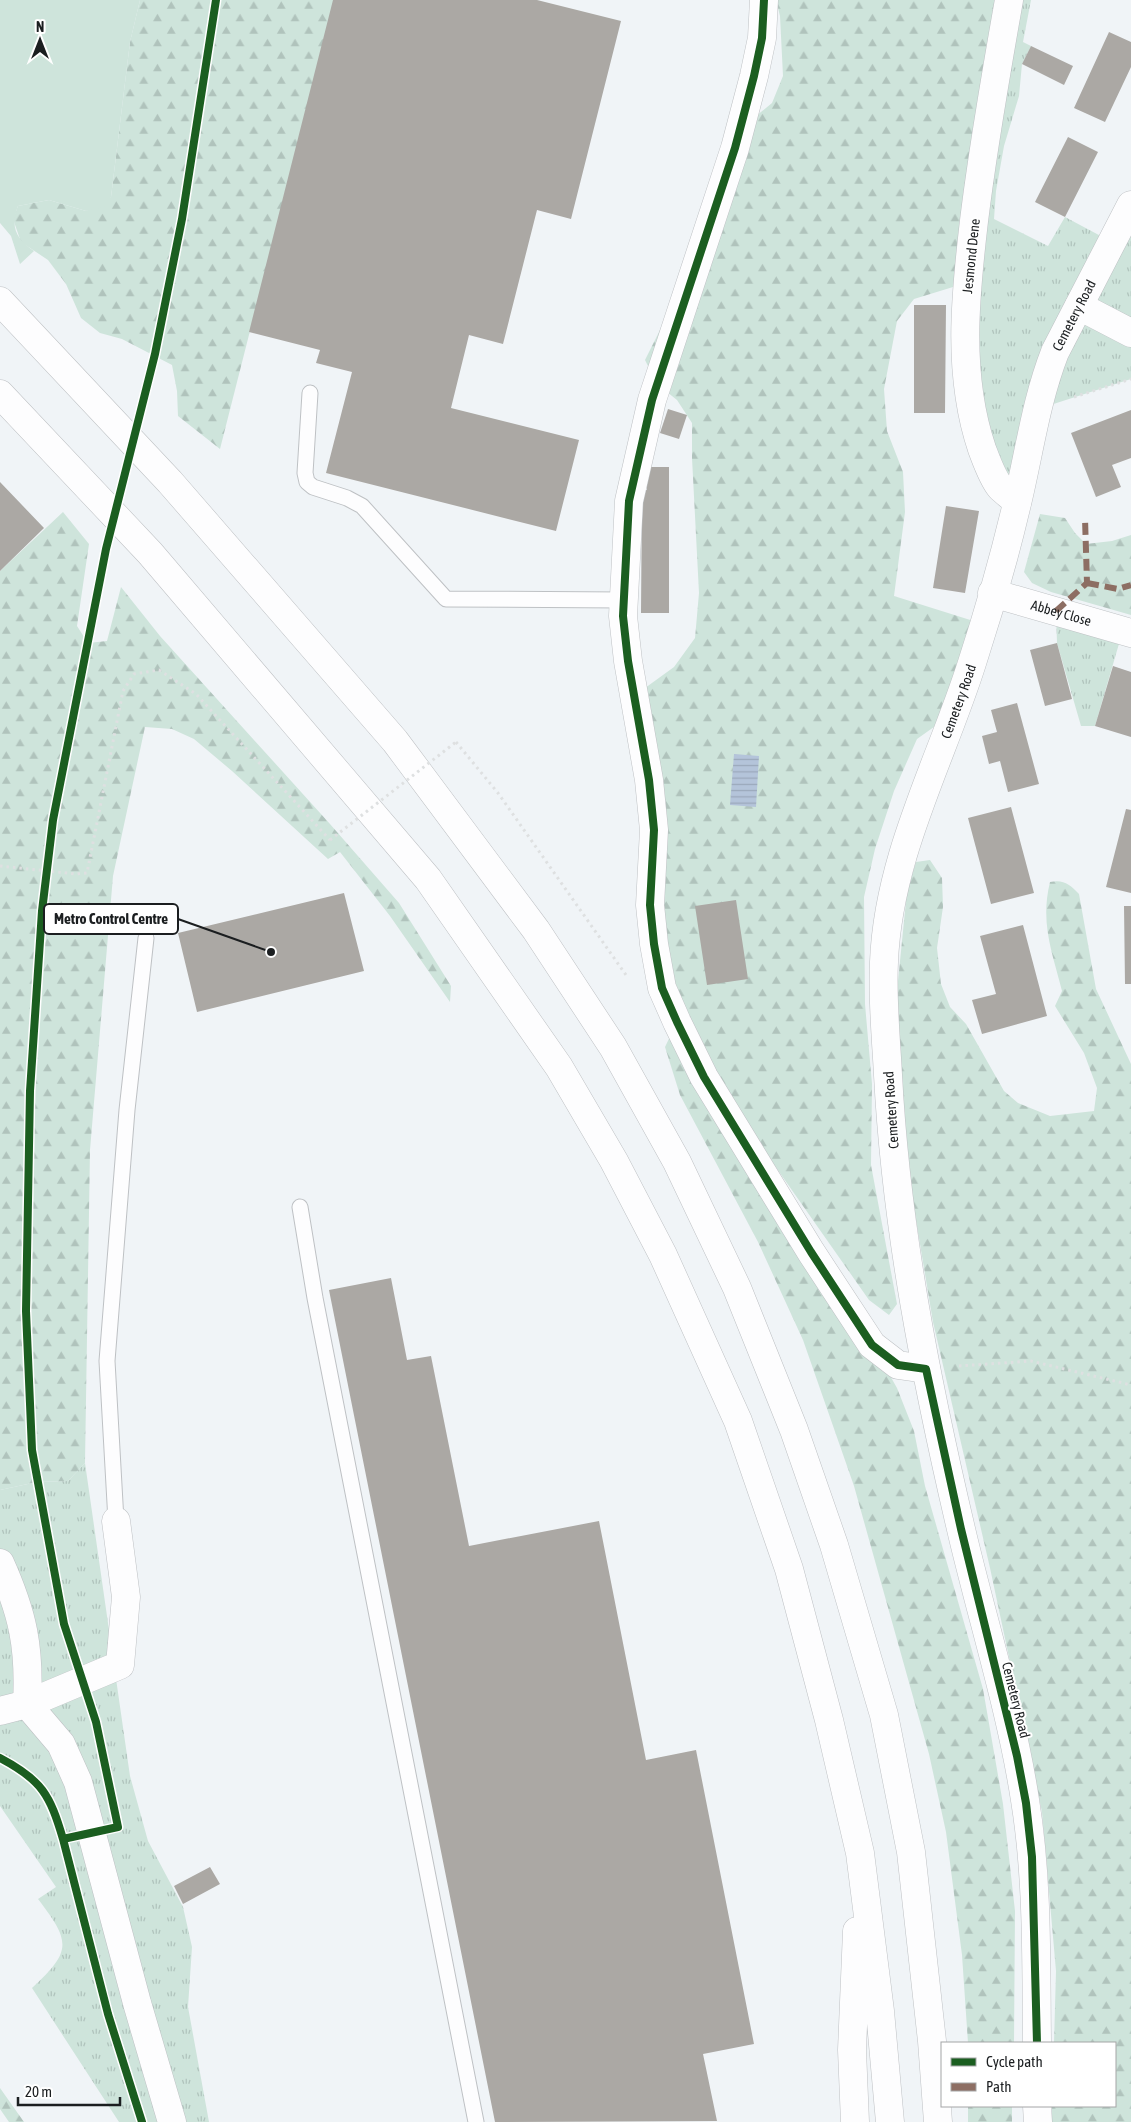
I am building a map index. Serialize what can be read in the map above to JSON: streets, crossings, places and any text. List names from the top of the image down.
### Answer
{
  "streets": {
    "main road": ["Jesmond Dene", "Cemetery Road", "Abbey Close"]
  },
  "crossings": [
    ["Jesmond Dene", "Cemetery Road"],
    ["Cemetery Road", "Abbey Close"]
  ],
  "places": ["Metro Control Centre"],
  "legend": ["Cycle path", "Path"],
  "scale_bar": "20 m",
  "north": "top"
}
